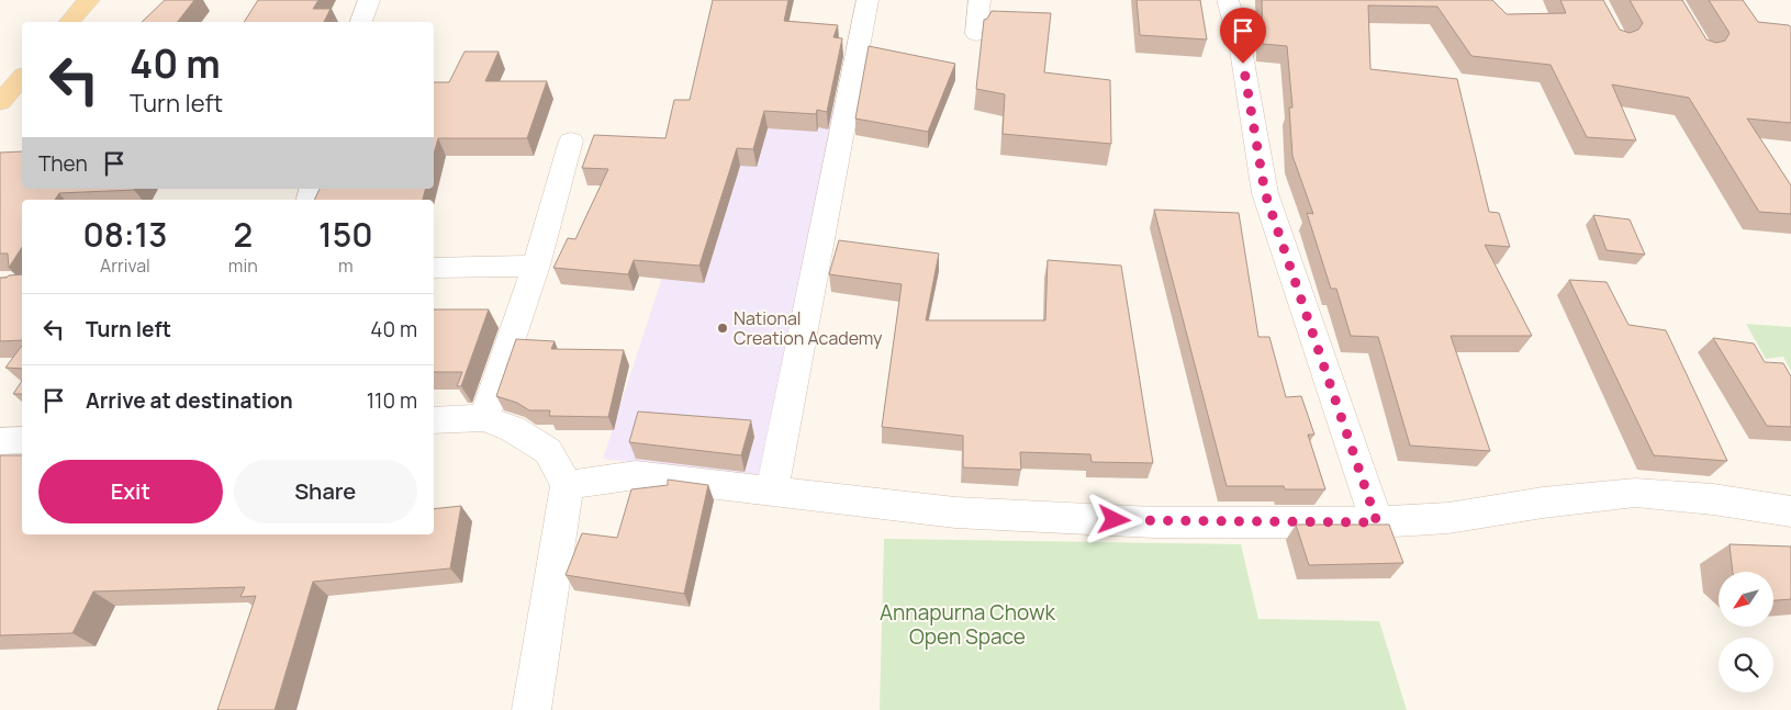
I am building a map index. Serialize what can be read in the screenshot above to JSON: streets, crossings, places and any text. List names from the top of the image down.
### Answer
{
  "parks": ["Annapurna Chowk Open Space"],
  "places": ["National Creation Academy"],
  "north": "bottom left",
  "page": {
    "turn": ["40 m", "Turn left"],
    "then": "Then",
    "eta": [
      "08:13",
      "Arrival",
      "2",
      "min",
      "150",
      "m"
    ],
    "list": [
      {
        "name": "Turn left",
        "value": "40 m"
      },
      {
        "name": "Arrive at destination",
        "value": "110 m"
      }
    ],
    "buttons": ["Exit", "Share"]
  }
}
